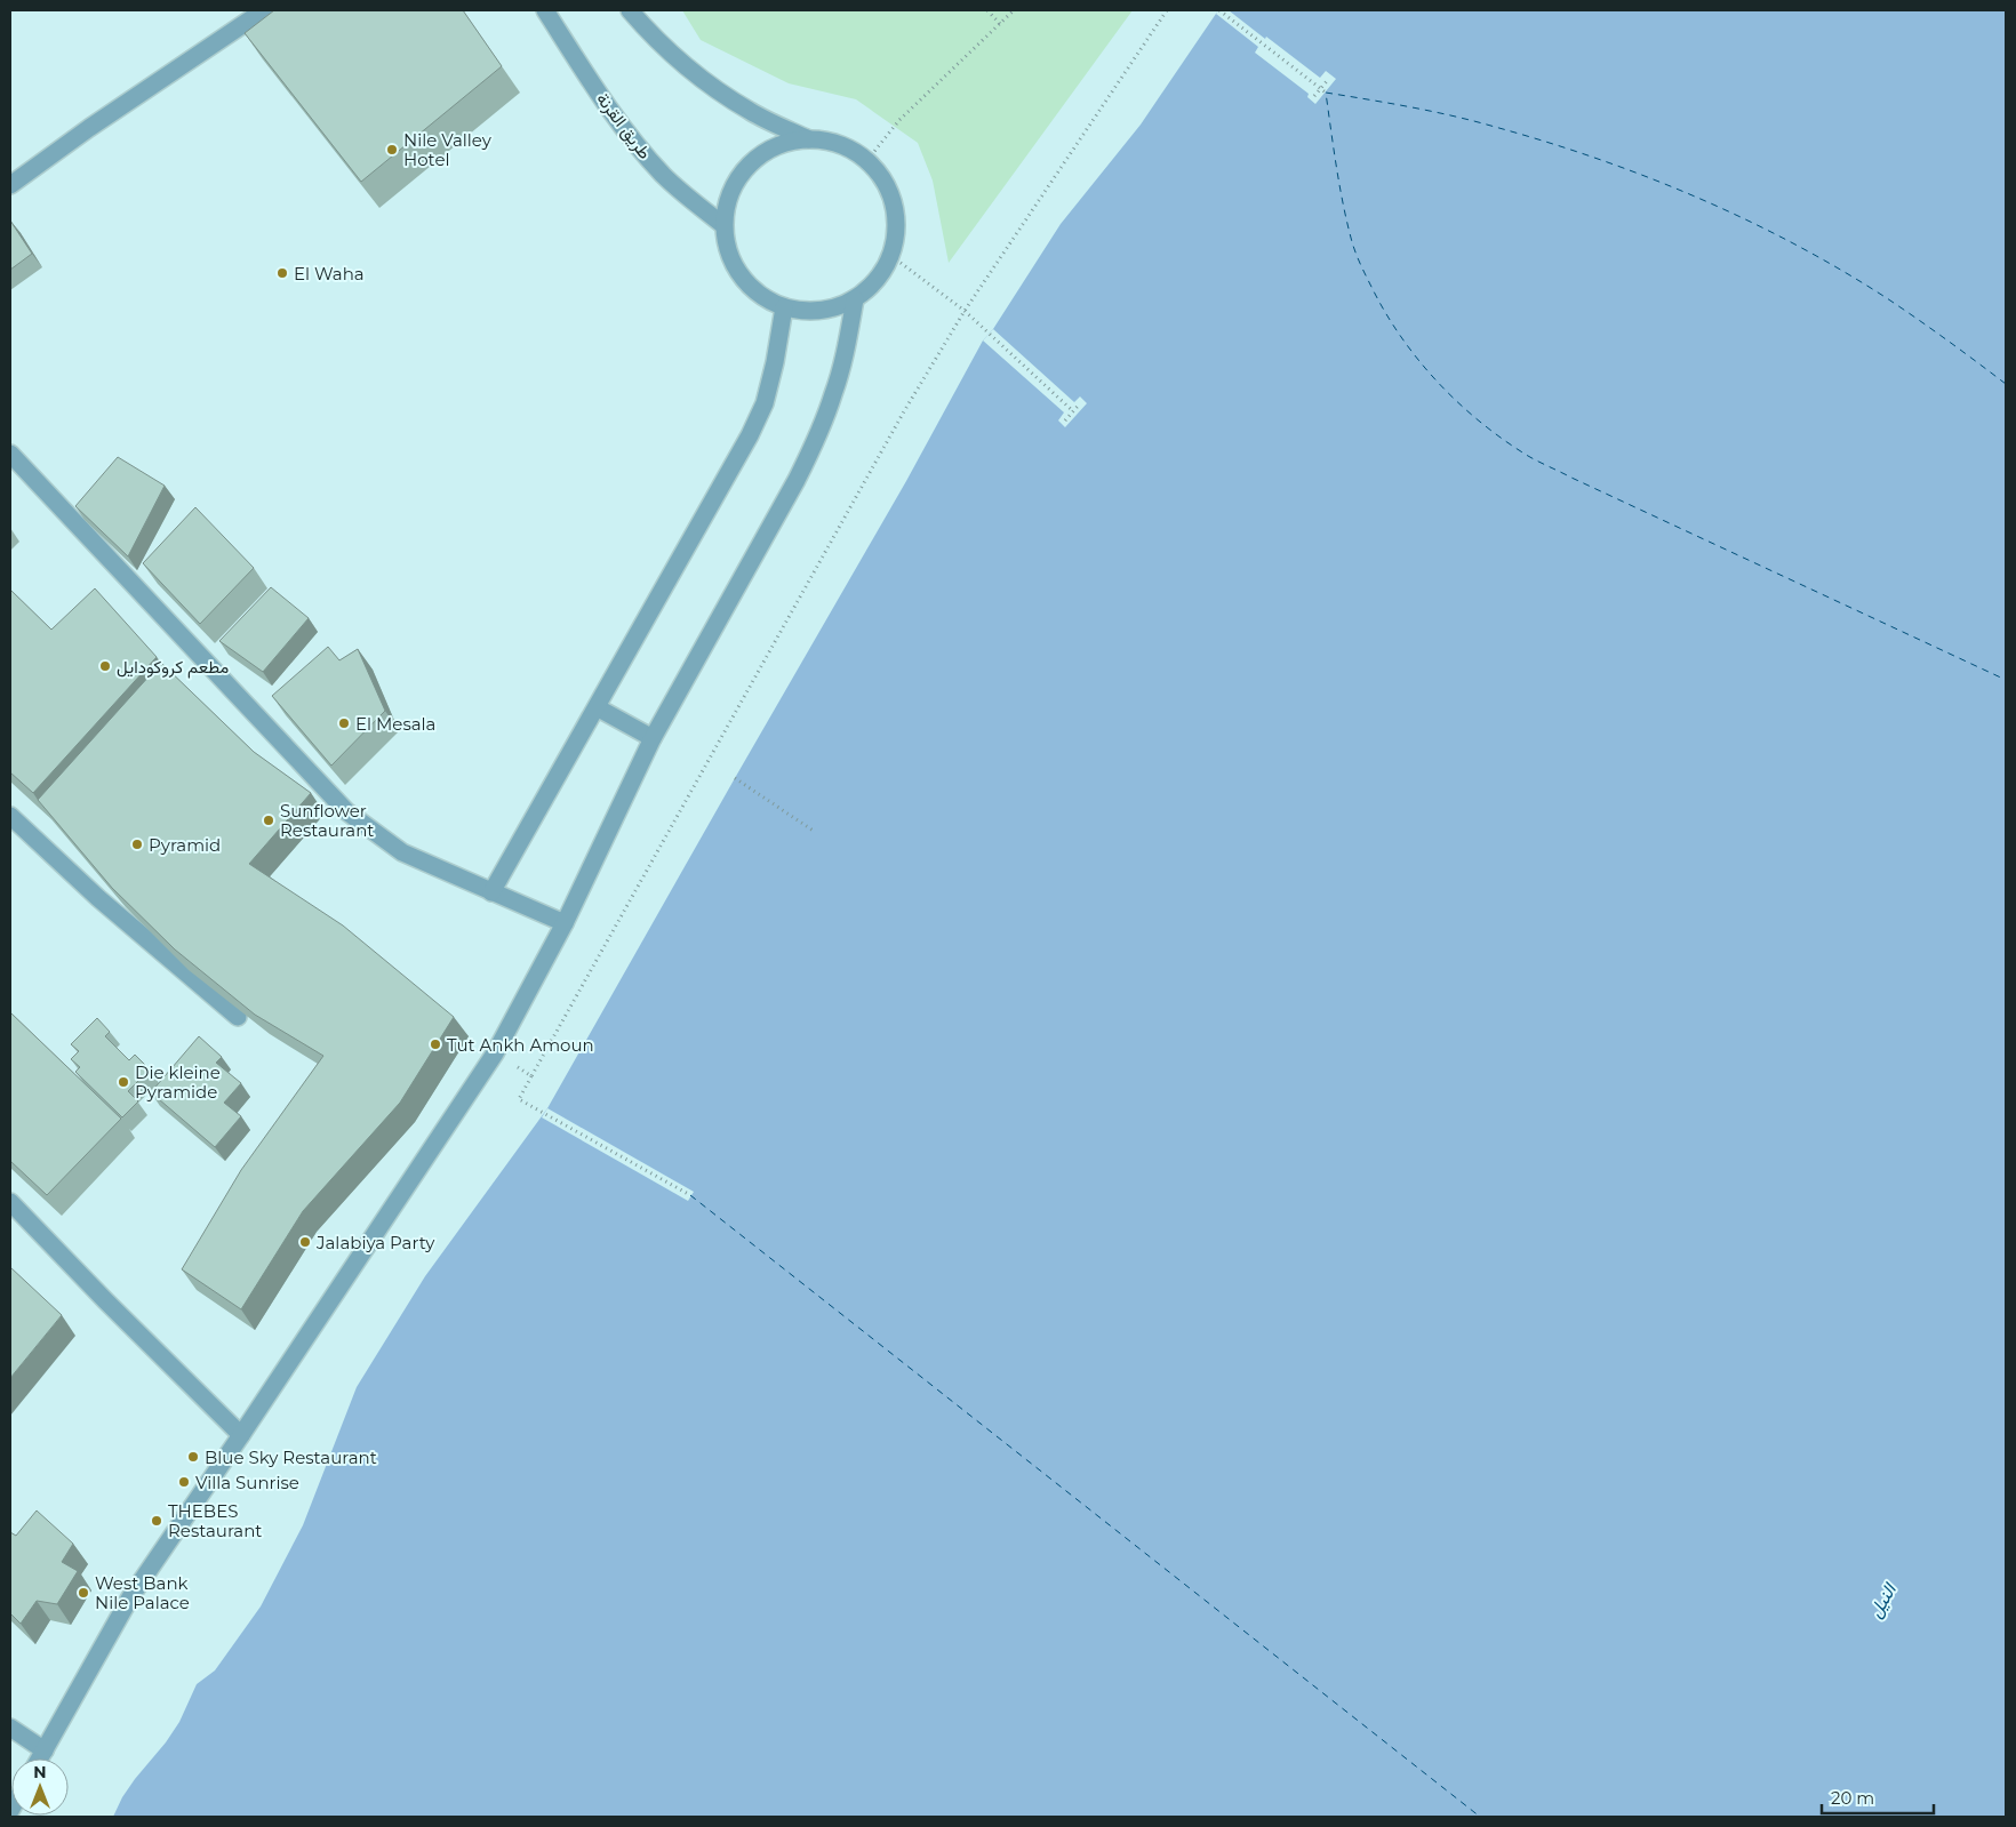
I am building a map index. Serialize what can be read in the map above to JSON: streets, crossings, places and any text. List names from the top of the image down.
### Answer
{
  "streets": {
    "street": ["طريق القرنة"]
  },
  "water": ["النيل"],
  "places": [
    "Nile Valley Hotel",
    "El Waha",
    "مطعم كروكودايل",
    "El Mesala",
    "Sunflower Restaurant",
    "Pyramid",
    "Tut Ankh Amoun",
    "Die kleine Pyramide",
    "Jalabiya Party",
    "Blue Sky Restaurant",
    "Villa Sunrise",
    "THEBES Restaurant",
    "West Bank Nile Palace"
  ],
  "scale_bar": "20 m",
  "north": "top"
}
